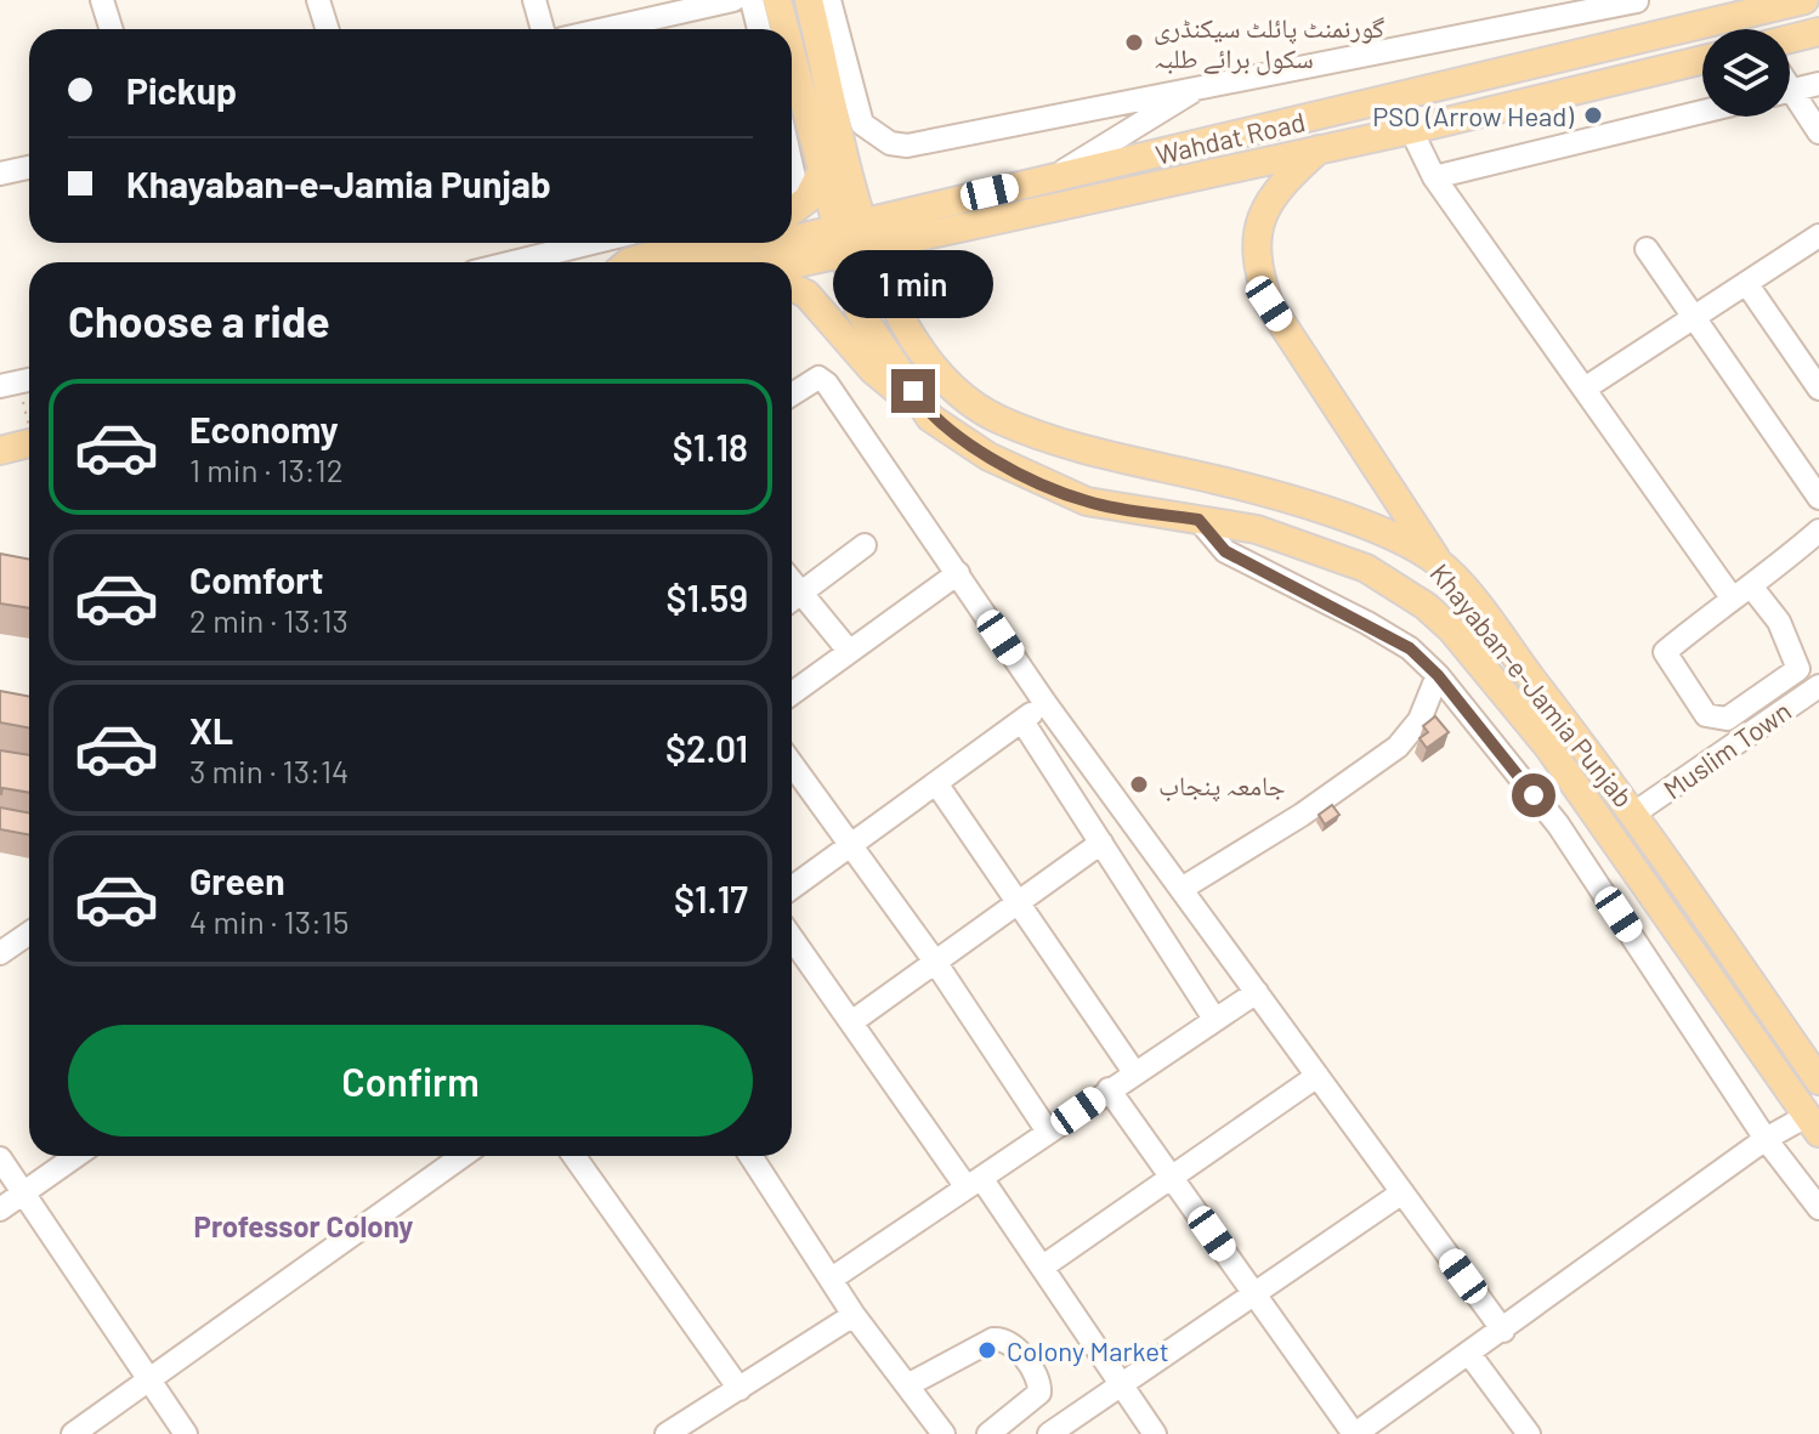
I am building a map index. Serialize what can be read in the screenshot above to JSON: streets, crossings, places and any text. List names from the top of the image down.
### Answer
{
  "streets": {
    "main road": ["Wahdat Road", "Khayaban-e-Jamia Punjab"],
    "street": ["Muslim Town"]
  },
  "crossings": [
    ["Wahdat Road", "Khayaban-e-Jamia Punjab"],
    ["Khayaban-e-Jamia Punjab", "Muslim Town"]
  ],
  "districts": ["Professor Colony"],
  "places": [
    "گورنمنٹ پائلٹ سیکنڈری سکول برائے طلبہ",
    "PSO (Arrow Head)",
    "جامعہ پنجاب",
    "Colony Market"
  ],
  "page": {
    "banner": ["Pickup", "Khayaban-e-Jamia Punjab"],
    "bubble": "1 min",
    "heading": "Choose a ride",
    "list": [
      {
        "name": "Economy",
        "note": "1 min · 13:12",
        "value": "$1.18"
      },
      {
        "name": "Comfort",
        "note": "2 min · 13:13",
        "value": "$1.59"
      },
      {
        "name": "XL",
        "note": "3 min · 13:14",
        "value": "$2.01"
      },
      {
        "name": "Green",
        "note": "4 min · 13:15",
        "value": "$1.17"
      }
    ],
    "buttons": "Confirm"
  }
}
